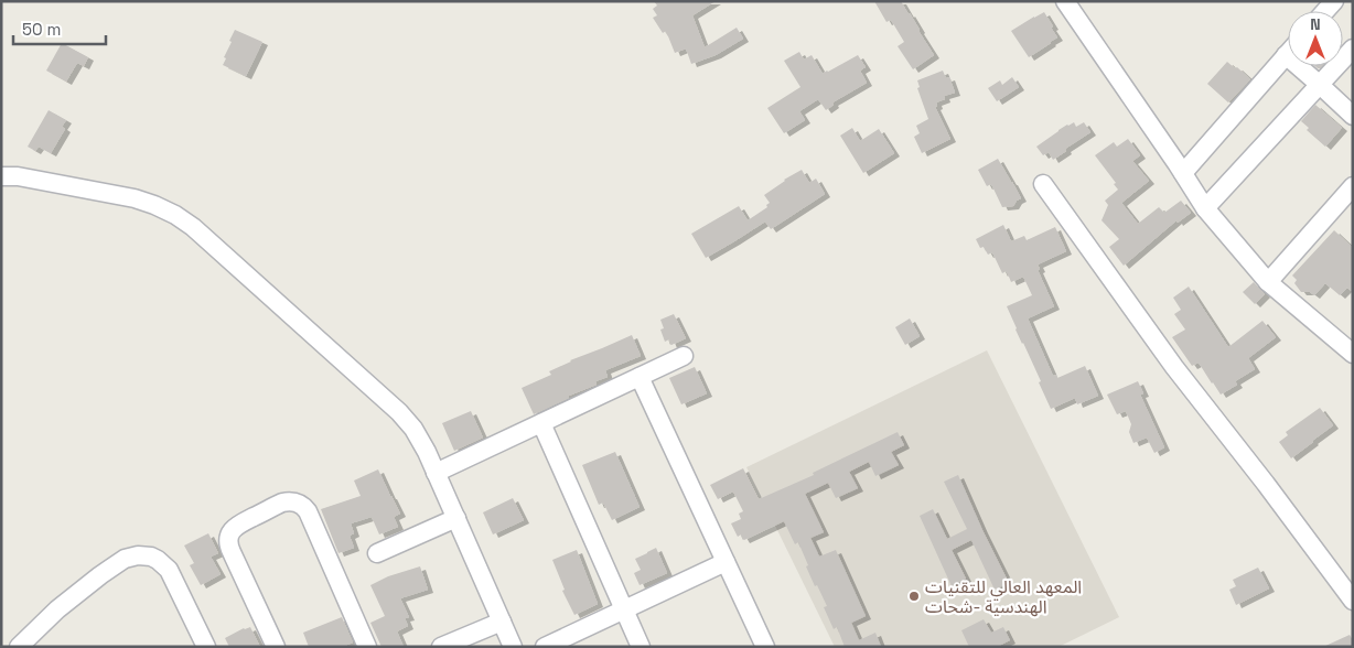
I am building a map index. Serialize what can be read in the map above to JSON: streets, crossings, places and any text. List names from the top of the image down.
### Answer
{
  "places": ["المعهد العالي للتقنيات الهندسية -شحات"],
  "scale_bar": "50 m",
  "north": "top"
}
